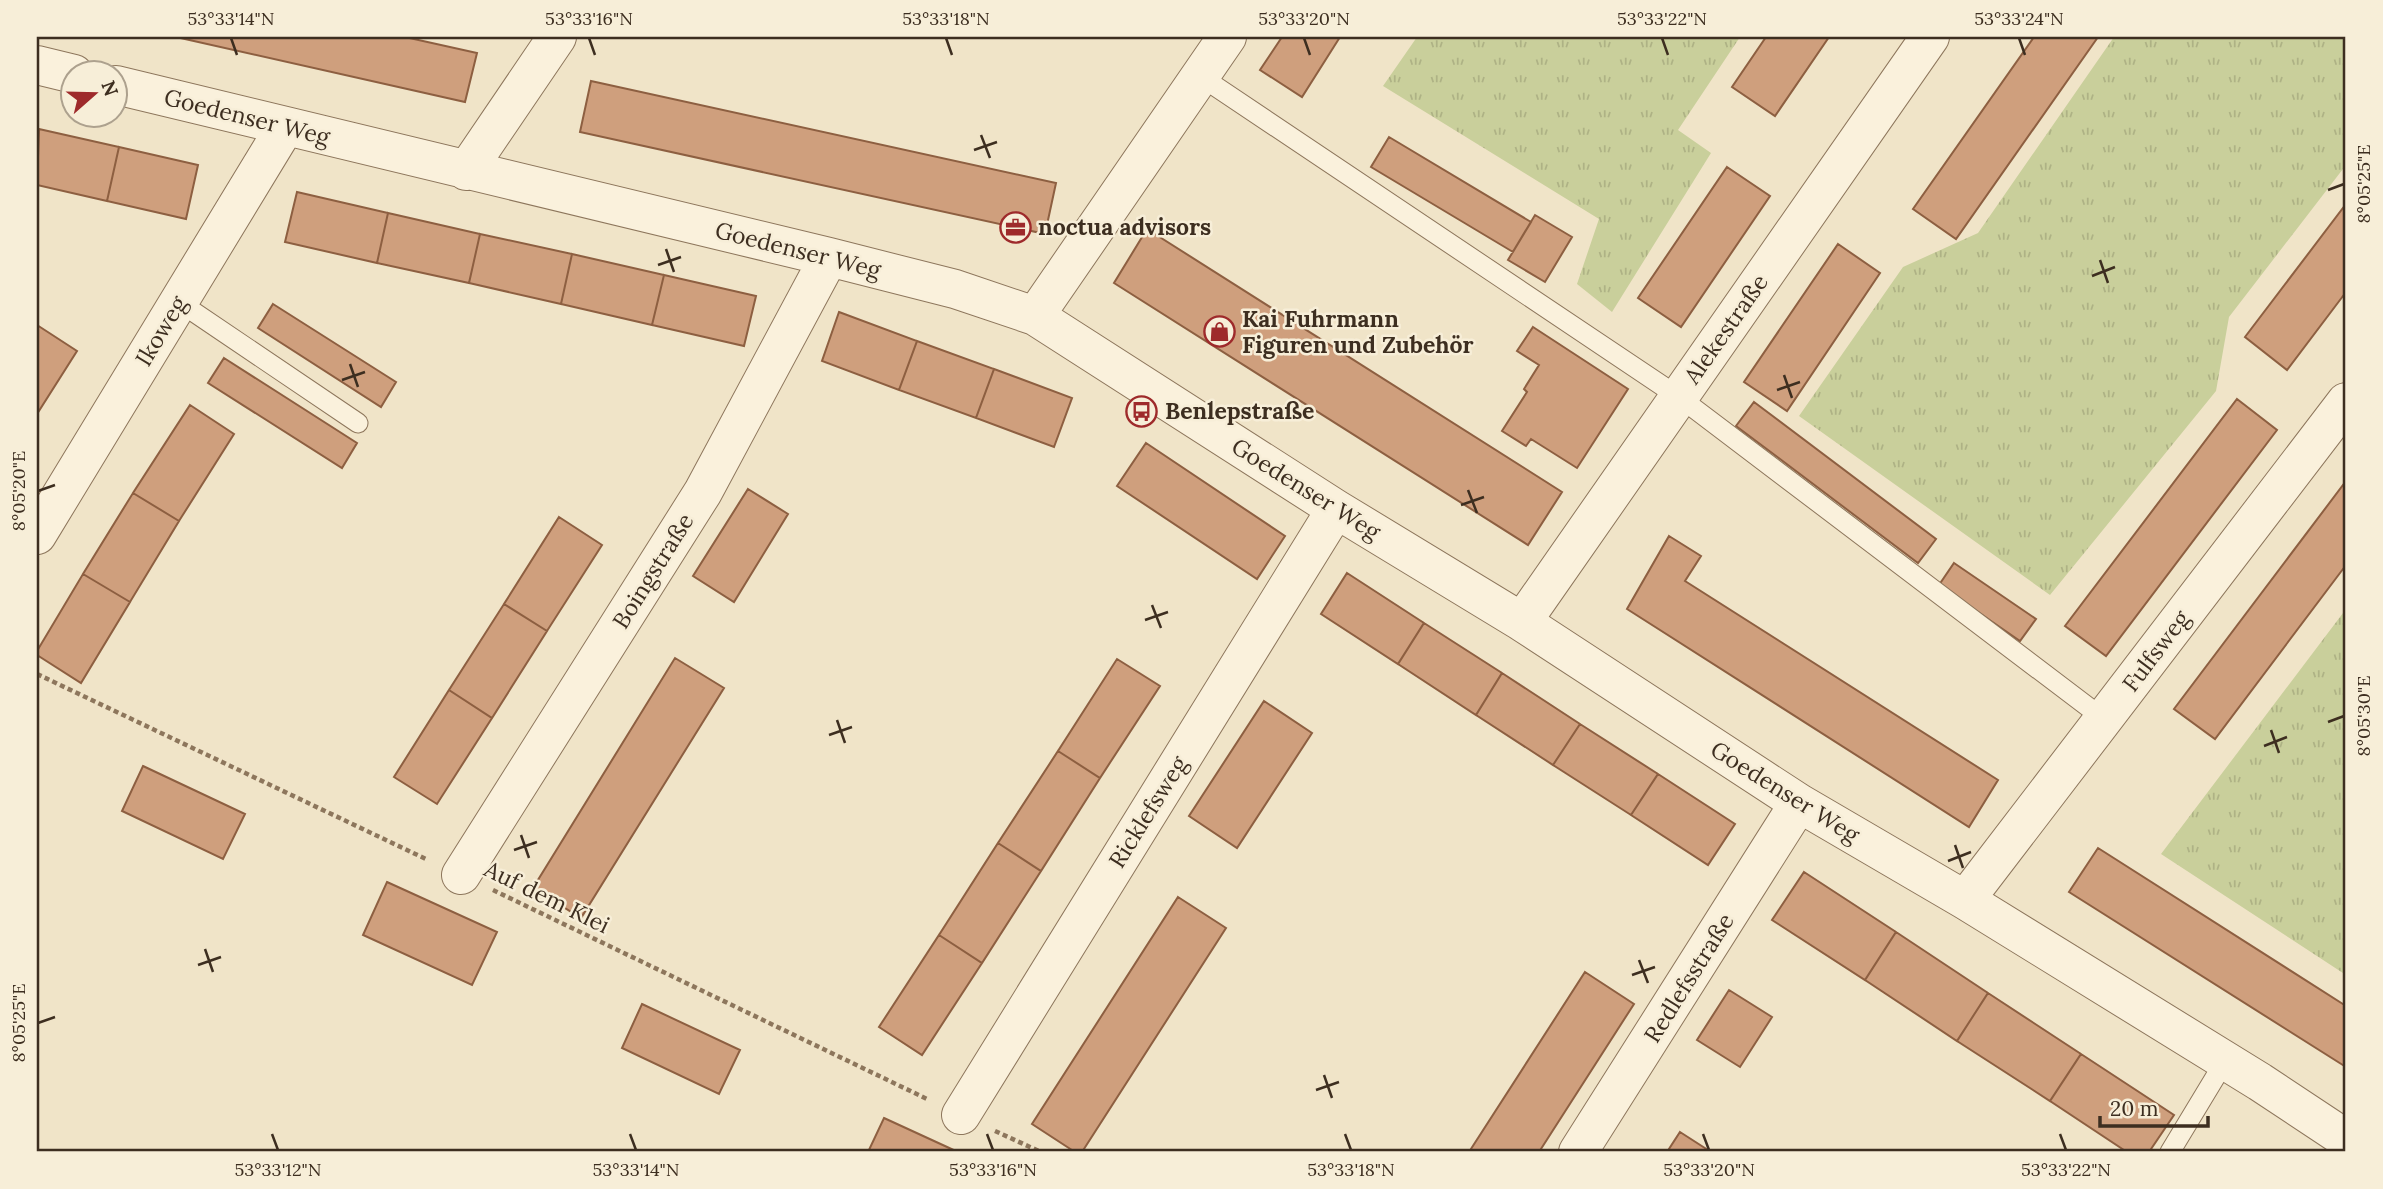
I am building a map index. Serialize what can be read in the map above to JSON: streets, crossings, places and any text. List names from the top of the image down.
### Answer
{
  "streets": {
    "street": [
      "Goedenser Weg",
      "Alekestraße",
      "Ikoweg",
      "Boingstraße",
      "Fulfsweg",
      "Ricklefsweg",
      "Redlefsstraße"
    ],
    "path": ["Auf dem Klei"]
  },
  "crossings": [
    ["Goedenser Weg", "Alekestraße"],
    ["Goedenser Weg", "Ikoweg"],
    ["Goedenser Weg", "Boingstraße"],
    ["Goedenser Weg", "Fulfsweg"],
    ["Goedenser Weg", "Ricklefsweg"],
    ["Goedenser Weg", "Redlefsstraße"],
    ["Boingstraße", "Auf dem Klei"],
    ["Ricklefsweg", "Auf dem Klei"]
  ],
  "places": {
    "office": ["noctua advisors"],
    "shop": ["Kai Fuhrmann Figuren und Zubehör"],
    "bus stop": ["Benlepstraße"]
  },
  "scale_bar": "20 m",
  "north": "right",
  "coordinates": [
    "53°33'14\"N",
    "53°33'16\"N",
    "53°33'18\"N",
    "53°33'20\"N",
    "53°33'22\"N",
    "53°33'24\"N",
    "8°05'25\"E",
    "8°05'20\"E",
    "8°05'30\"E",
    "53°33'12\"N"
  ]
}
